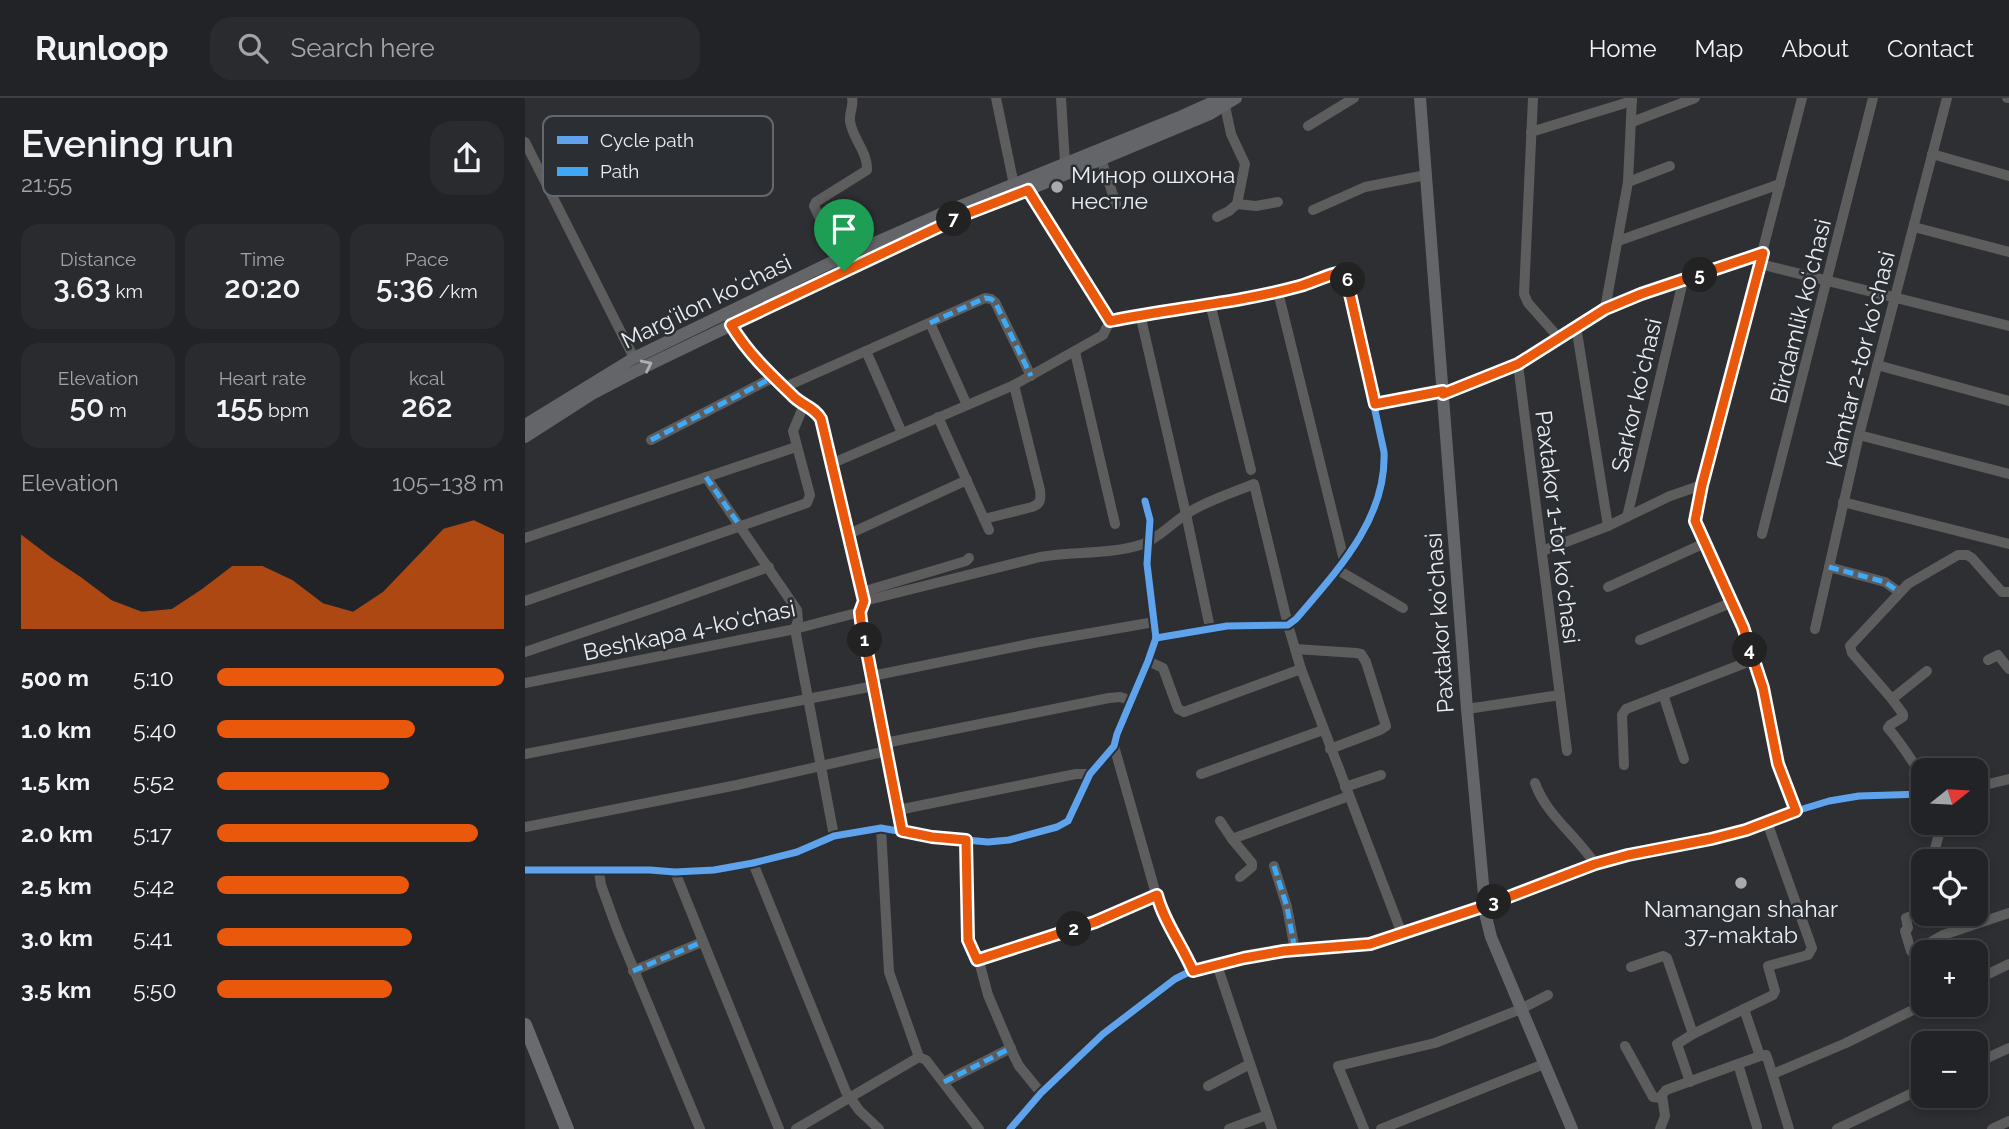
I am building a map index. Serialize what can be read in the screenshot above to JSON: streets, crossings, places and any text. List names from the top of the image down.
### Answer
{
  "streets": {
    "main road": ["Margʻilon koʻchasi", "Paxtakor koʻchasi"],
    "street": [
      "Birdamlik koʻchasi",
      "Kamtar 2-tor koʻchasi",
      "Sarkor koʻchasi",
      "Paxtakor 1-tor koʻchasi",
      "Beshkapa 4-koʻchasi"
    ]
  },
  "places": ["Минор ошхона нестле", "Namangan shahar 37-maktab"],
  "legend": ["Cycle path", "Path"],
  "north": "right",
  "page": {
    "header": "Runloop",
    "search": "Search here",
    "nav": [
      "Home",
      "Map",
      "About",
      "Contact"
    ],
    "heading": ["Evening run", "21:55"],
    "pins": [
      "7",
      "5",
      "6",
      "1",
      "4",
      "3",
      "2"
    ],
    "stats": [
      ["Distance", "3.63 km"],
      ["Time", "20:20"],
      ["Pace", "5:36 /km"],
      ["Elevation", "50 m"],
      ["Heart rate", "155 bpm"],
      ["kcal", "262"]
    ],
    "chart": ["Elevation", "105–138 m"],
    "list": [
      {
        "name": "500 m",
        "note": "5:10"
      },
      {
        "name": "1.0 km",
        "note": "5:40"
      },
      {
        "name": "1.5 km",
        "note": "5:52"
      },
      {
        "name": "2.0 km",
        "note": "5:17"
      },
      {
        "name": "2.5 km",
        "note": "5:42"
      },
      {
        "name": "3.0 km",
        "note": "5:41"
      },
      {
        "name": "3.5 km",
        "note": "5:50"
      }
    ],
    "map_buttons": ["+", "−"]
  }
}
